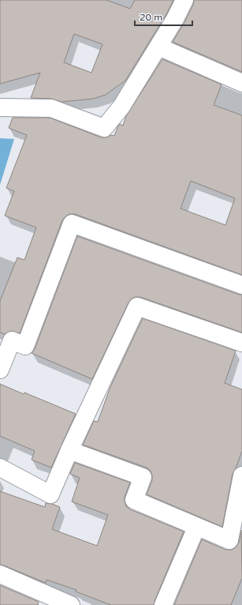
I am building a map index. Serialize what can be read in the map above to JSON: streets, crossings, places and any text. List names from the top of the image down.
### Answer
{
  "scale_bar": "20 m"
}
